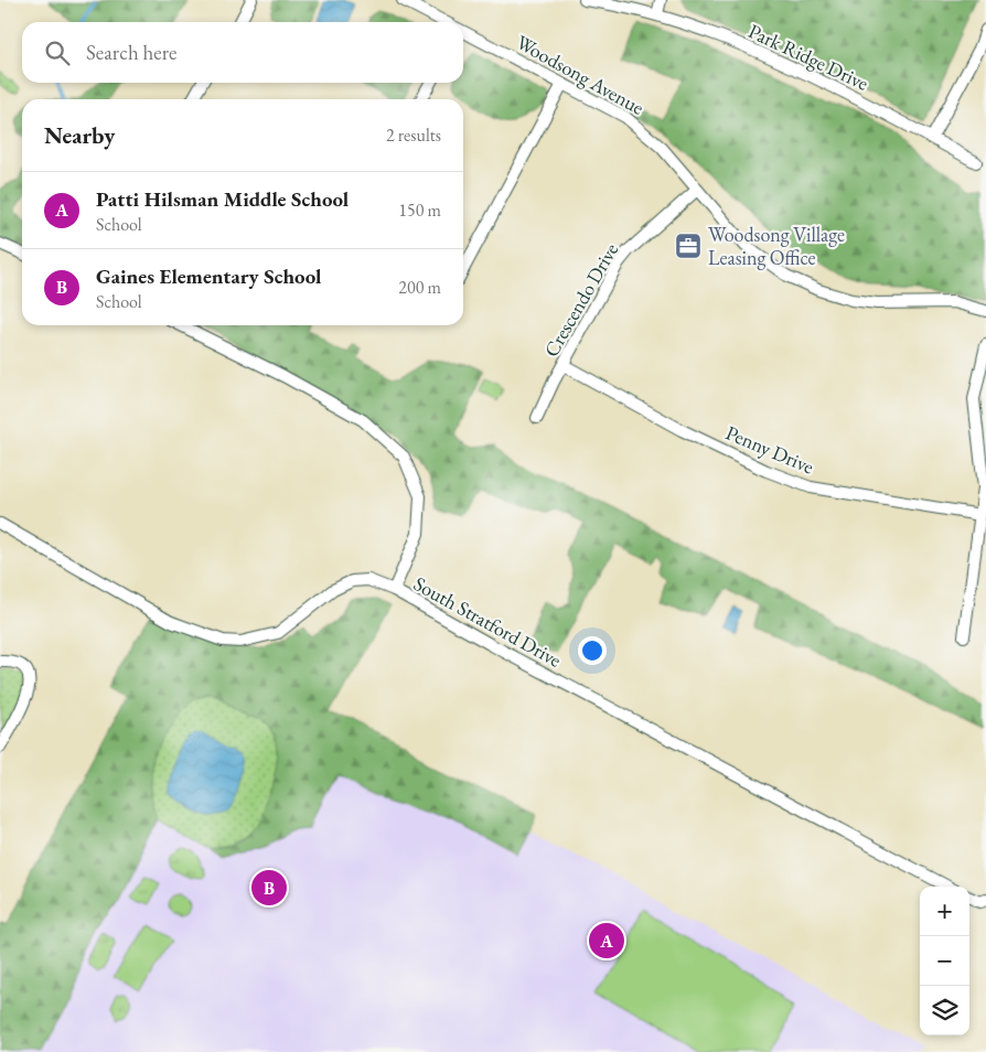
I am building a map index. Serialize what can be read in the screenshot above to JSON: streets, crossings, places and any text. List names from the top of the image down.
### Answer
{
  "streets": {
    "street": [
      "Park Ridge Drive",
      "Woodsong Avenue",
      "Crescendo Drive",
      "Penny Drive",
      "South Stratford Drive"
    ]
  },
  "crossings": [
    ["Woodsong Avenue", "Crescendo Drive"],
    ["Crescendo Drive", "Penny Drive"]
  ],
  "places": {
    "office": ["Woodsong Village Leasing Office"]
  },
  "page": {
    "search": "Search here",
    "heading": ["Nearby", "2 results"],
    "list": [
      {
        "mark": "A",
        "name": "Patti Hilsman Middle School",
        "note": "School",
        "value": "150 m"
      },
      {
        "mark": "B",
        "name": "Gaines Elementary School",
        "note": "School",
        "value": "200 m"
      }
    ],
    "pins": ["B", "A"],
    "map_buttons": ["+", "−"]
  }
}
